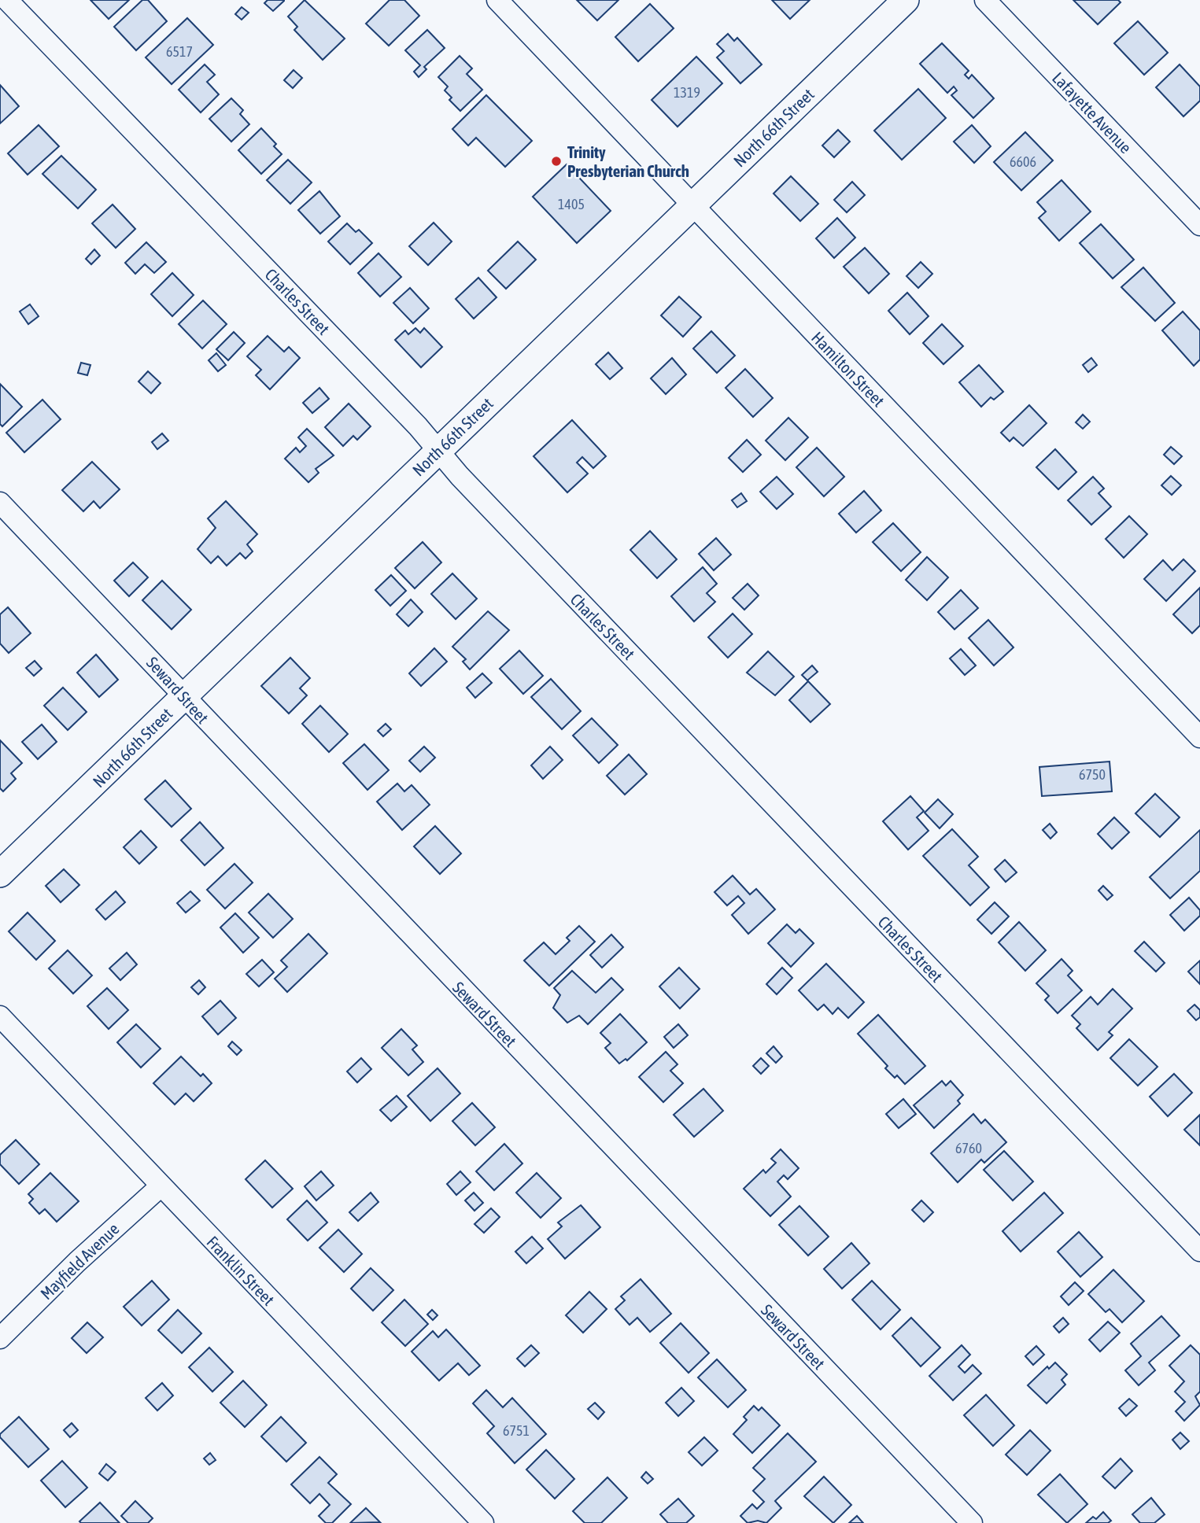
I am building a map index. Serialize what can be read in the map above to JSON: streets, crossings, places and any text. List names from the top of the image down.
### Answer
{
  "streets": {
    "street": [
      "Lafayette Avenue",
      "North 66th Street",
      "Charles Street",
      "Hamilton Street",
      "Seward Street",
      "Mayfield Avenue",
      "Franklin Street"
    ]
  },
  "crossings": [
    ["North 66th Street", "Charles Street"],
    ["North 66th Street", "Hamilton Street"],
    ["North 66th Street", "Seward Street"],
    ["Mayfield Avenue", "Franklin Street"]
  ],
  "places": ["Trinity Presbyterian Church"],
  "house_numbers": [
    "6517",
    "1319",
    "6606",
    "1405",
    "6750",
    "6760",
    "6751"
  ]
}
